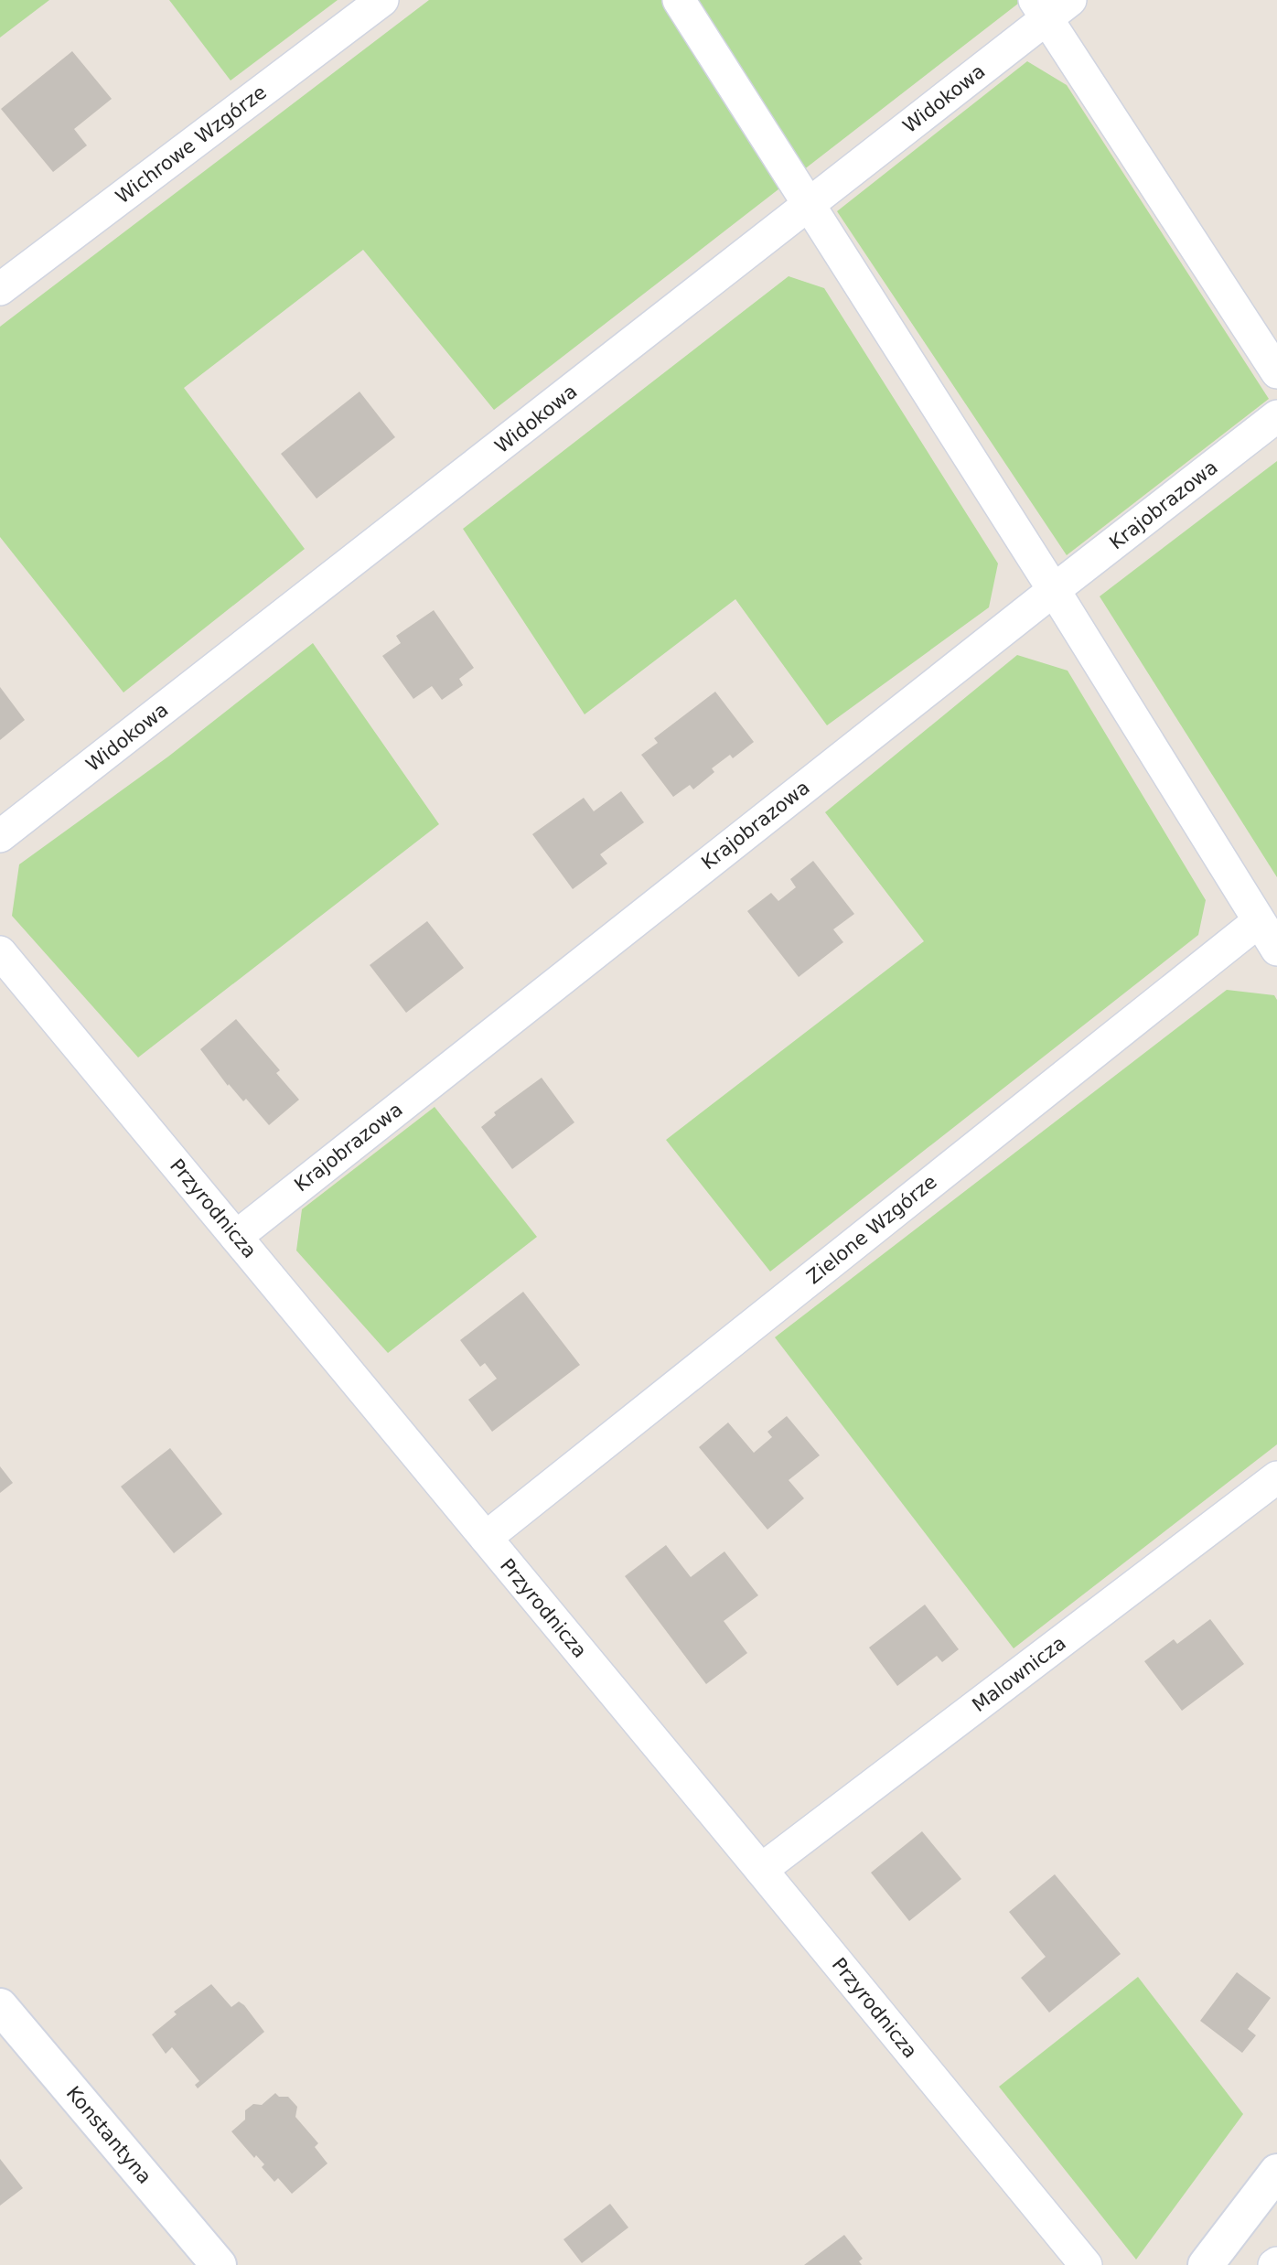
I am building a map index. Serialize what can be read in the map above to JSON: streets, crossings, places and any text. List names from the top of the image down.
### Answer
{
  "streets": {
    "street": [
      "Widokowa",
      "Wichrowe Wzgórze",
      "Krajobrazowa",
      "Przyrodnicza",
      "Zielone Wzgórze",
      "Malownicza",
      "Konstantyna"
    ]
  },
  "crossings": [
    ["Krajobrazowa", "Przyrodnicza"],
    ["Przyrodnicza", "Zielone Wzgórze"],
    ["Przyrodnicza", "Malownicza"]
  ]
}
